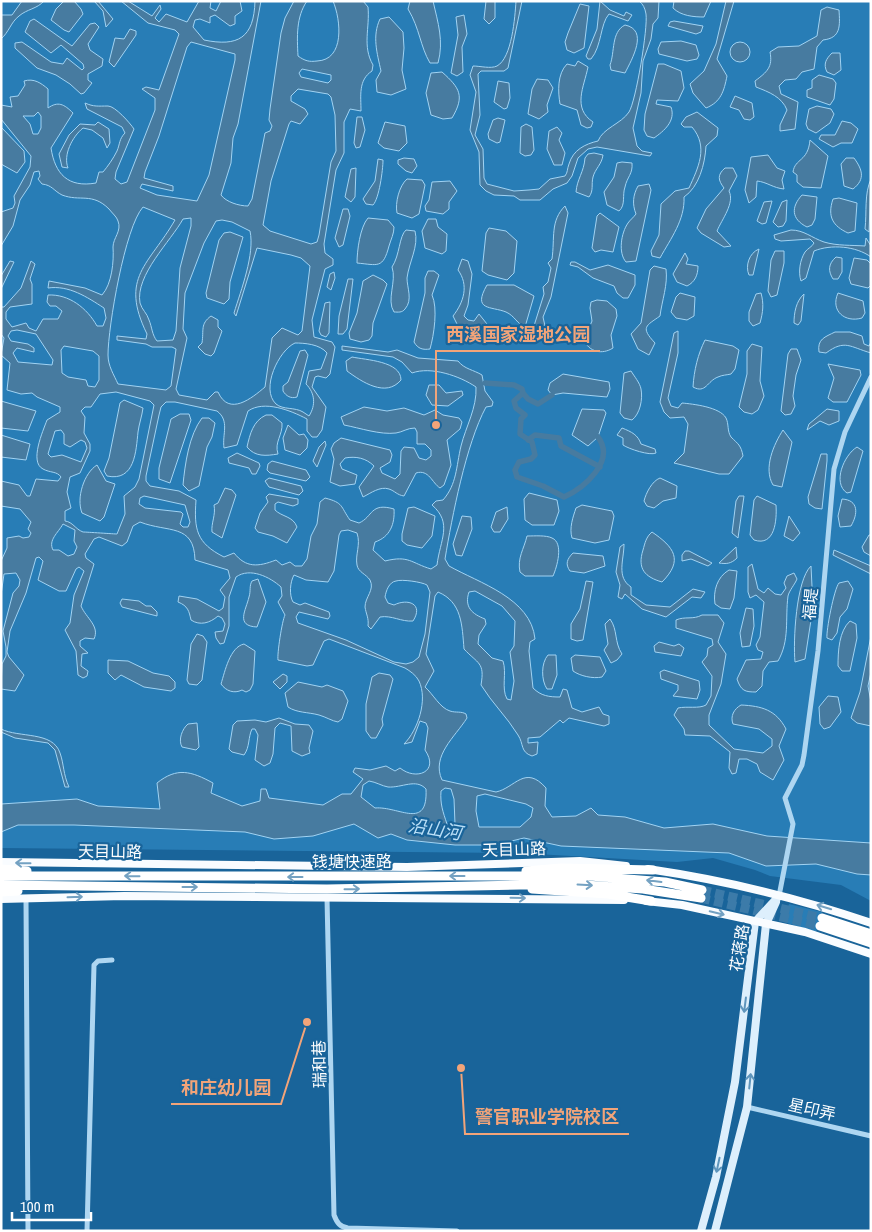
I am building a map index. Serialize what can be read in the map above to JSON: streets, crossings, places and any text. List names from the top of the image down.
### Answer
{
  "streets": {
    "highway": ["钱塘快速路"],
    "main road": ["天目山路"],
    "street": [
      "福堤",
      "花蒋路",
      "瑞和巷",
      "星印弄"
    ]
  },
  "crossings": [
    ["福堤", "天目山路"],
    ["福堤", "花蒋路"],
    ["天目山路", "花蒋路"],
    ["花蒋路", "星印弄"]
  ],
  "water": ["沿山河"],
  "places": ["西溪国家湿地公园", "和庄幼儿园", "警官职业学院校区"],
  "scale_bar": "100 m"
}
